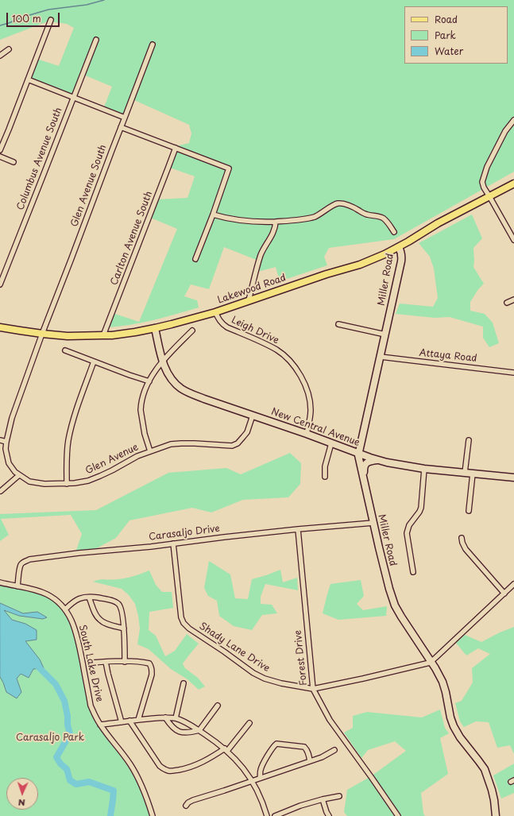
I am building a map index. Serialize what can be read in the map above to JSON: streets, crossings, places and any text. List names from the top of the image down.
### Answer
{
  "streets": {
    "main road": ["Lakewood Road"],
    "street": [
      "Columbus Avenue South",
      "Glen Avenue South",
      "Carlton Avenue South",
      "Miller Road",
      "Leigh Drive",
      "Attaya Road",
      "New Central Avenue",
      "Glen Avenue",
      "Carasaljo Drive",
      "Shady Lane Drive",
      "Forest Drive",
      "South Lake Drive"
    ]
  },
  "crossings": [
    ["Glen Avenue South", "Lakewood Road"],
    ["Glen Avenue South", "Glen Avenue"],
    ["Carlton Avenue South", "Lakewood Road"],
    ["Miller Road", "Lakewood Road"],
    ["Miller Road", "Attaya Road"],
    ["Miller Road", "New Central Avenue"],
    ["Miller Road", "Carasaljo Drive"],
    ["Miller Road", "Shady Lane Drive"],
    ["Lakewood Road", "Leigh Drive"],
    ["Lakewood Road", "New Central Avenue"],
    ["Lakewood Road", "Glen Avenue"],
    ["Leigh Drive", "New Central Avenue"],
    ["New Central Avenue", "Glen Avenue"],
    ["Carasaljo Drive", "Shady Lane Drive"],
    ["Carasaljo Drive", "Forest Drive"],
    ["Carasaljo Drive", "South Lake Drive"],
    ["Shady Lane Drive", "Forest Drive"]
  ],
  "parks": ["Carasaljo Park"],
  "legend": ["Road", "Park", "Water"],
  "scale_bar": "100 m",
  "north": "bottom"
}
